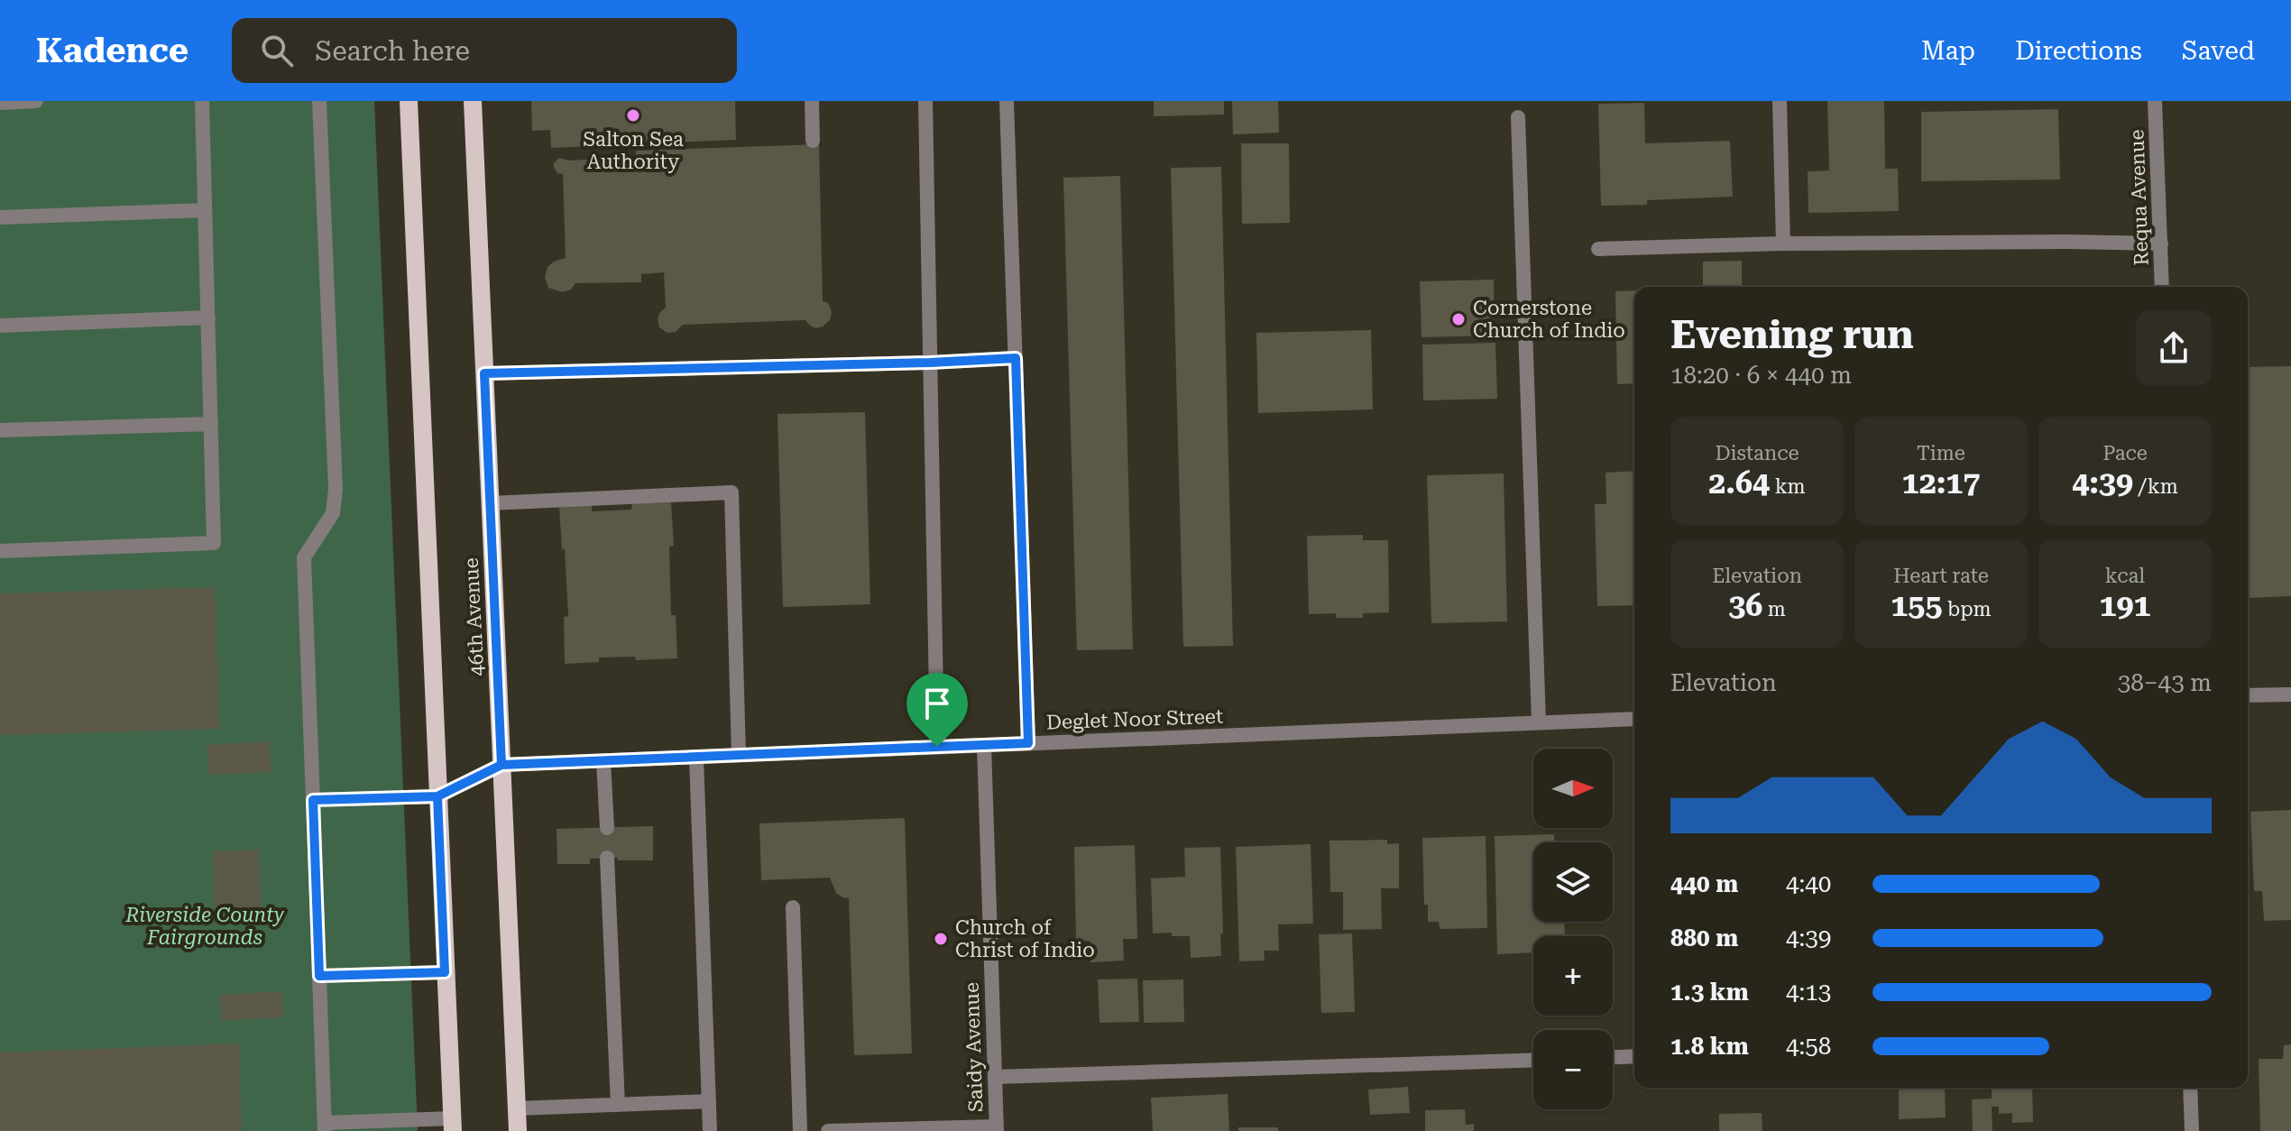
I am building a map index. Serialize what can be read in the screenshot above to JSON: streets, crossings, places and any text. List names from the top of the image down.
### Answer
{
  "streets": {
    "main road": ["46th Avenue"],
    "street": ["Requa Avenue", "Deglet Noor Street", "Saidy Avenue"]
  },
  "crossings": [
    ["46th Avenue", "Deglet Noor Street"],
    ["Deglet Noor Street", "Saidy Avenue"]
  ],
  "parks": ["Riverside County Fairgrounds"],
  "places": ["Salton Sea Authority", "Cornerstone Church of Indio", "Church of Christ of Indio"],
  "north": "right",
  "page": {
    "header": "Kadence",
    "search": "Search here",
    "nav": ["Map", "Directions", "Saved"],
    "heading": ["Evening run", "18:20 · 6 × 440 m"],
    "stats": [
      ["Distance", "2.64 km"],
      ["Time", "12:17"],
      ["Pace", "4:39 /km"],
      ["Elevation", "36 m"],
      ["Heart rate", "155 bpm"],
      ["kcal", "191"]
    ],
    "chart": ["Elevation", "38–43 m"],
    "map_buttons": ["+", "−"],
    "list": [
      {
        "name": "440 m",
        "note": "4:40"
      },
      {
        "name": "880 m",
        "note": "4:39"
      },
      {
        "name": "1.3 km",
        "note": "4:13"
      },
      {
        "name": "1.8 km",
        "note": "4:58"
      }
    ]
  }
}
